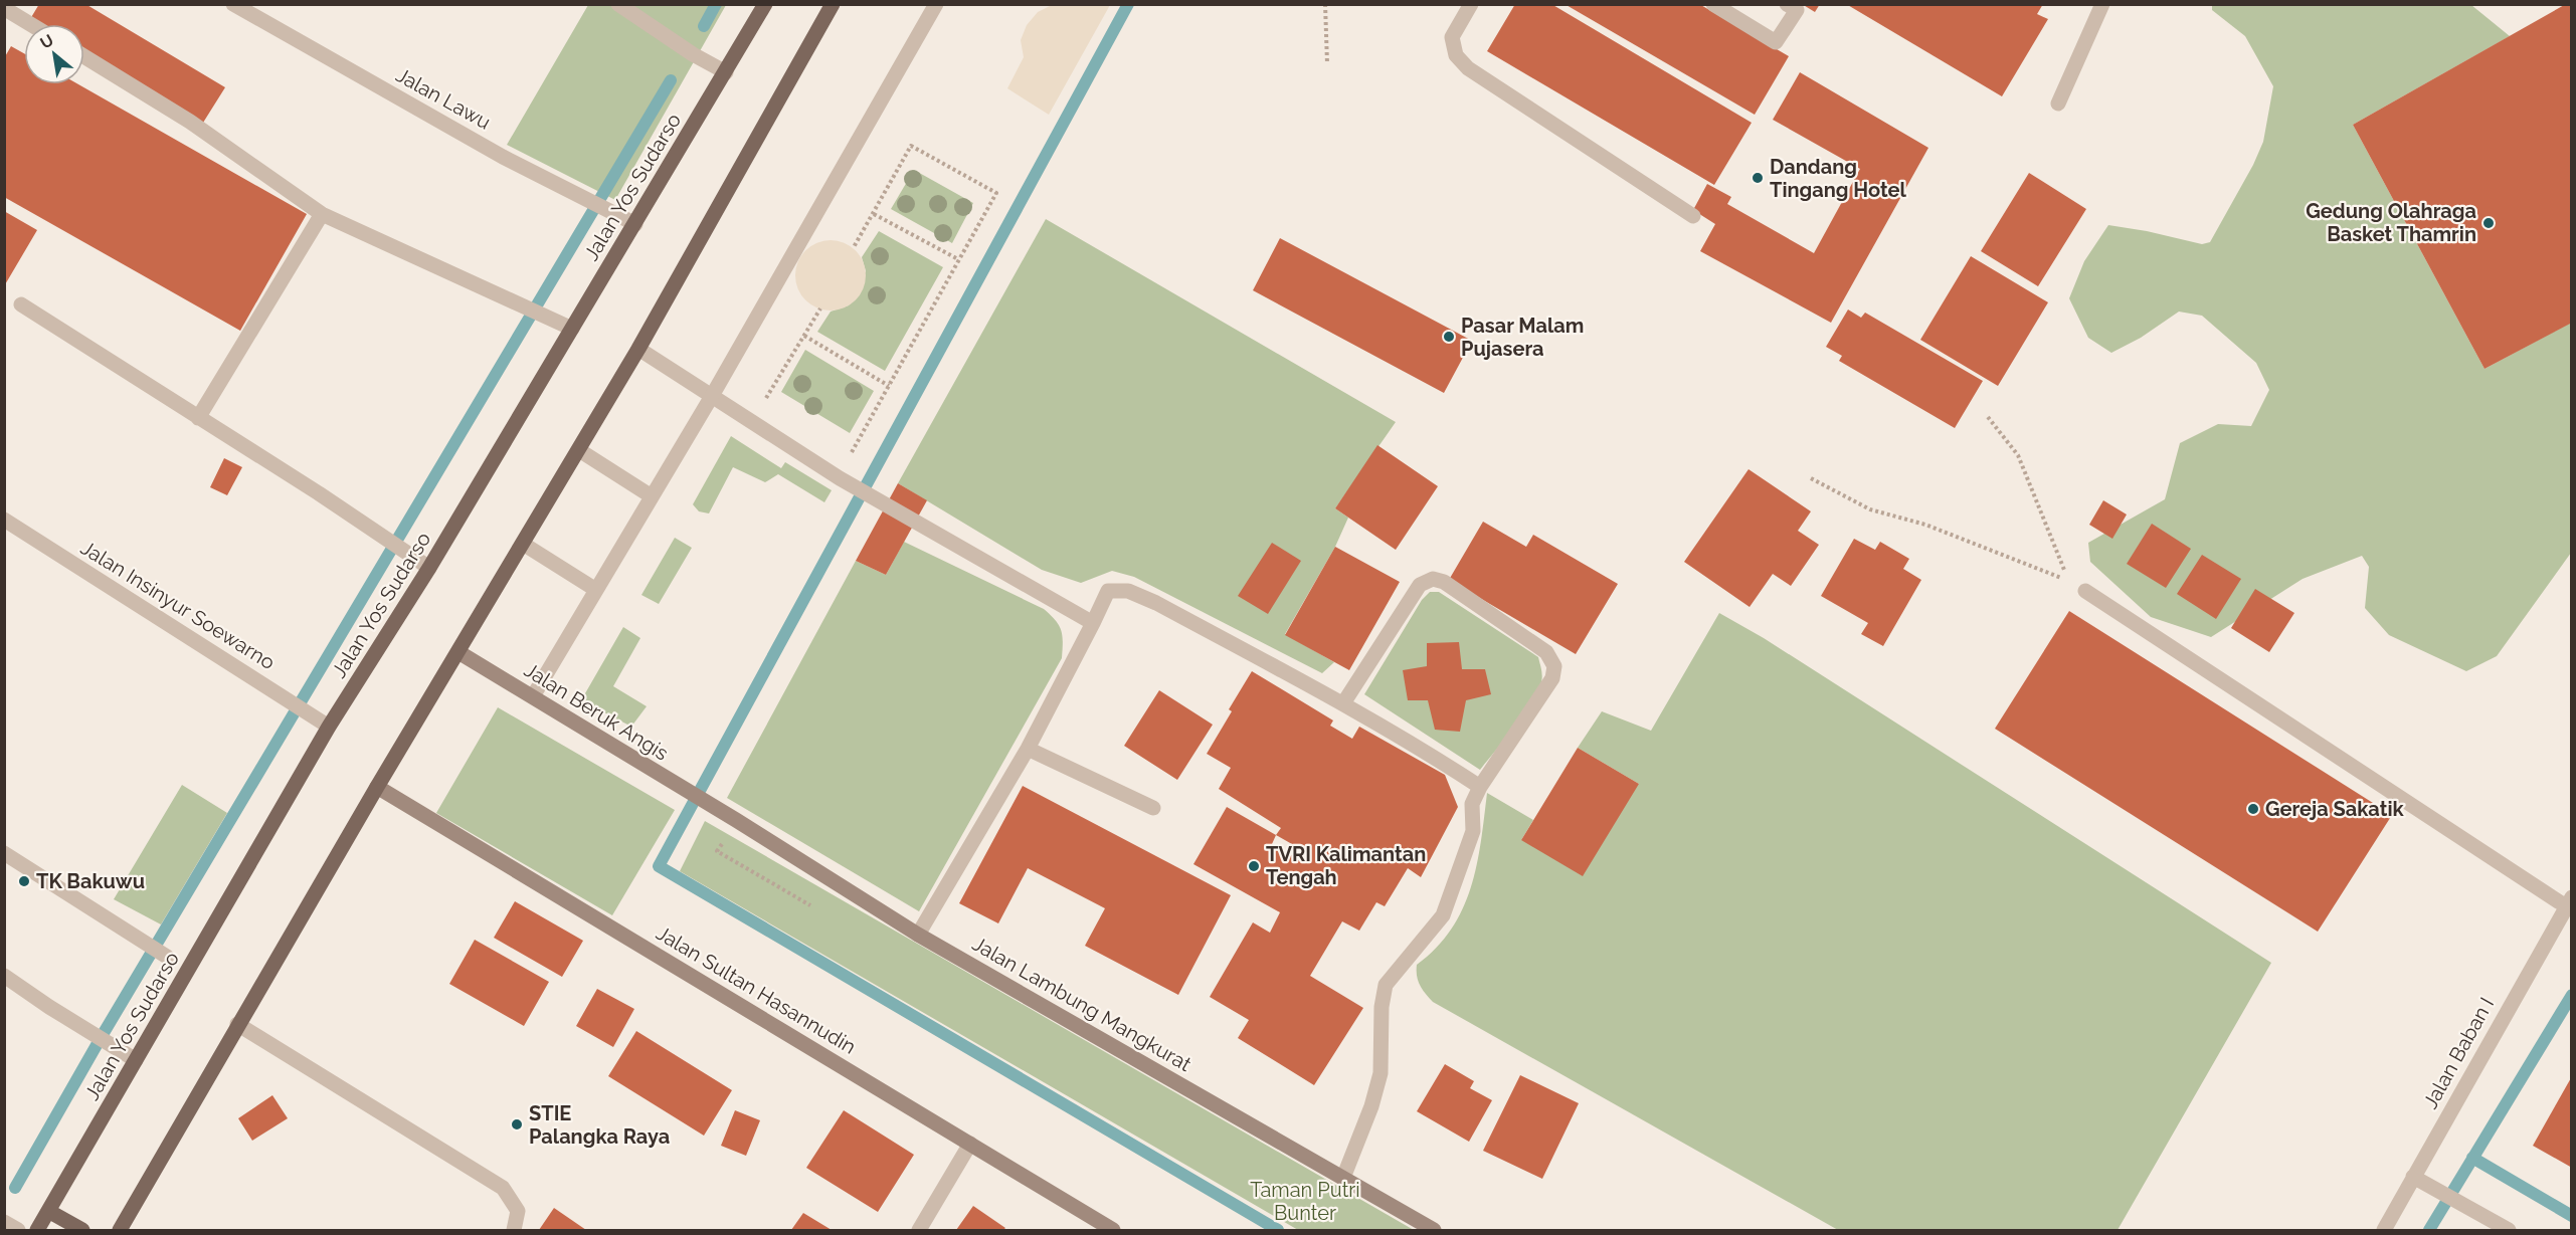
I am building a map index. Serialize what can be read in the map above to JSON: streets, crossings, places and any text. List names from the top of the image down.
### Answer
{
  "streets": {
    "main road": ["Jalan Yos Sudarso"],
    "street": [
      "Jalan Lawu",
      "Jalan Insinyur Soewarno",
      "Jalan Beruk Angis",
      "Jalan Sultan Hasannudin",
      "Jalan Lambung Mangkurat",
      "Jalan Baban I"
    ]
  },
  "crossings": [
    ["Jalan Lawu", "Jalan Yos Sudarso"],
    ["Jalan Yos Sudarso", "Jalan Insinyur Soewarno"],
    ["Jalan Beruk Angis", "Jalan Lambung Mangkurat"]
  ],
  "parks": ["Taman Putri Bunter"],
  "places": [
    "Dandang Tingang Hotel",
    "Gedung Olahraga Basket Thamrin",
    "Pasar Malam Pujasera",
    "Gereja Sakatik",
    "TVRI Kalimantan Tengah",
    "TK Bakuwu",
    "STIE Palangka Raya"
  ],
  "north": "top left"
}
